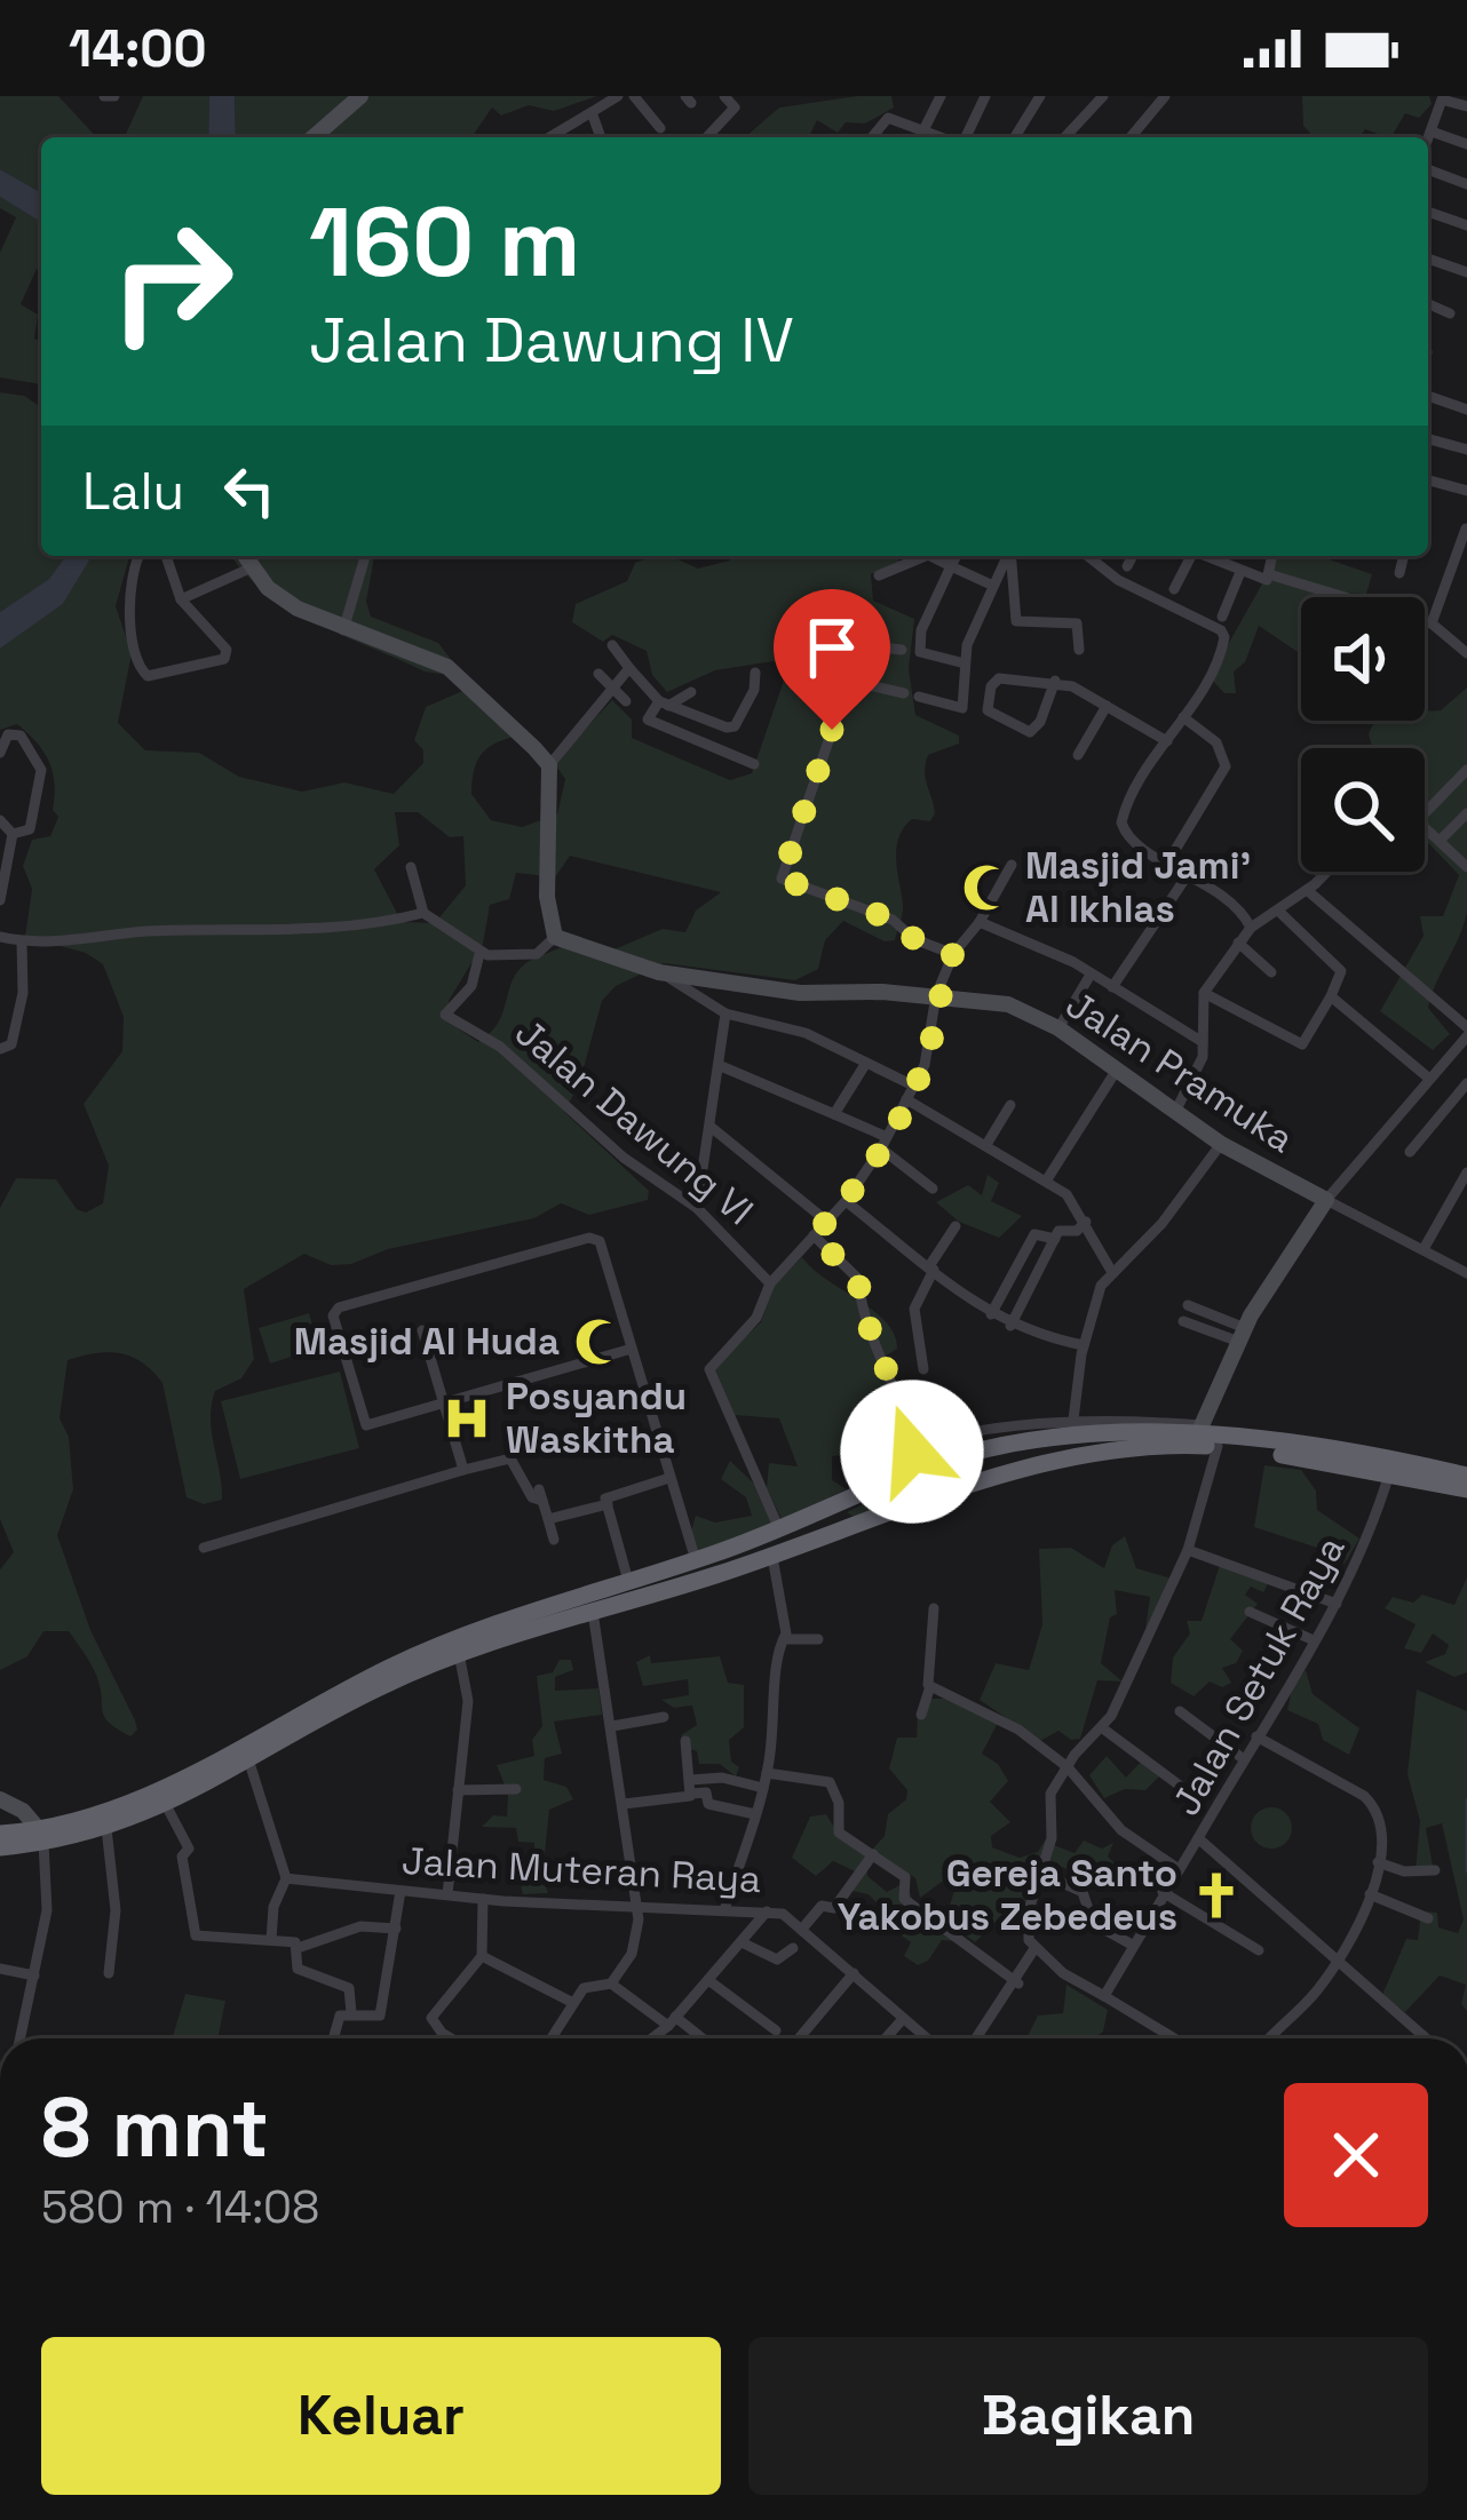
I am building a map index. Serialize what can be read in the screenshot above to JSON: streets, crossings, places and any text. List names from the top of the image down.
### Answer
{
  "streets": {
    "main road": ["Jalan Pramuka"],
    "street": ["Jalan Dawung VI", "Jalan Setuk Raya", "Jalan Muteran Raya"]
  },
  "places": {
    "mosque": ["Masjid Jami' Al Ikhlas", "Masjid Al Huda"],
    "hospital": ["Posyandu Waskitha"],
    "church": ["Gereja Santo Yakobus Zebedeus"]
  },
  "page": {
    "status": "14:00",
    "turn": ["160 m", "Jalan Dawung IV"],
    "then": "Lalu",
    "heading": ["8 mnt", "580 m · 14:08"],
    "buttons": ["Keluar", "Bagikan"]
  }
}
